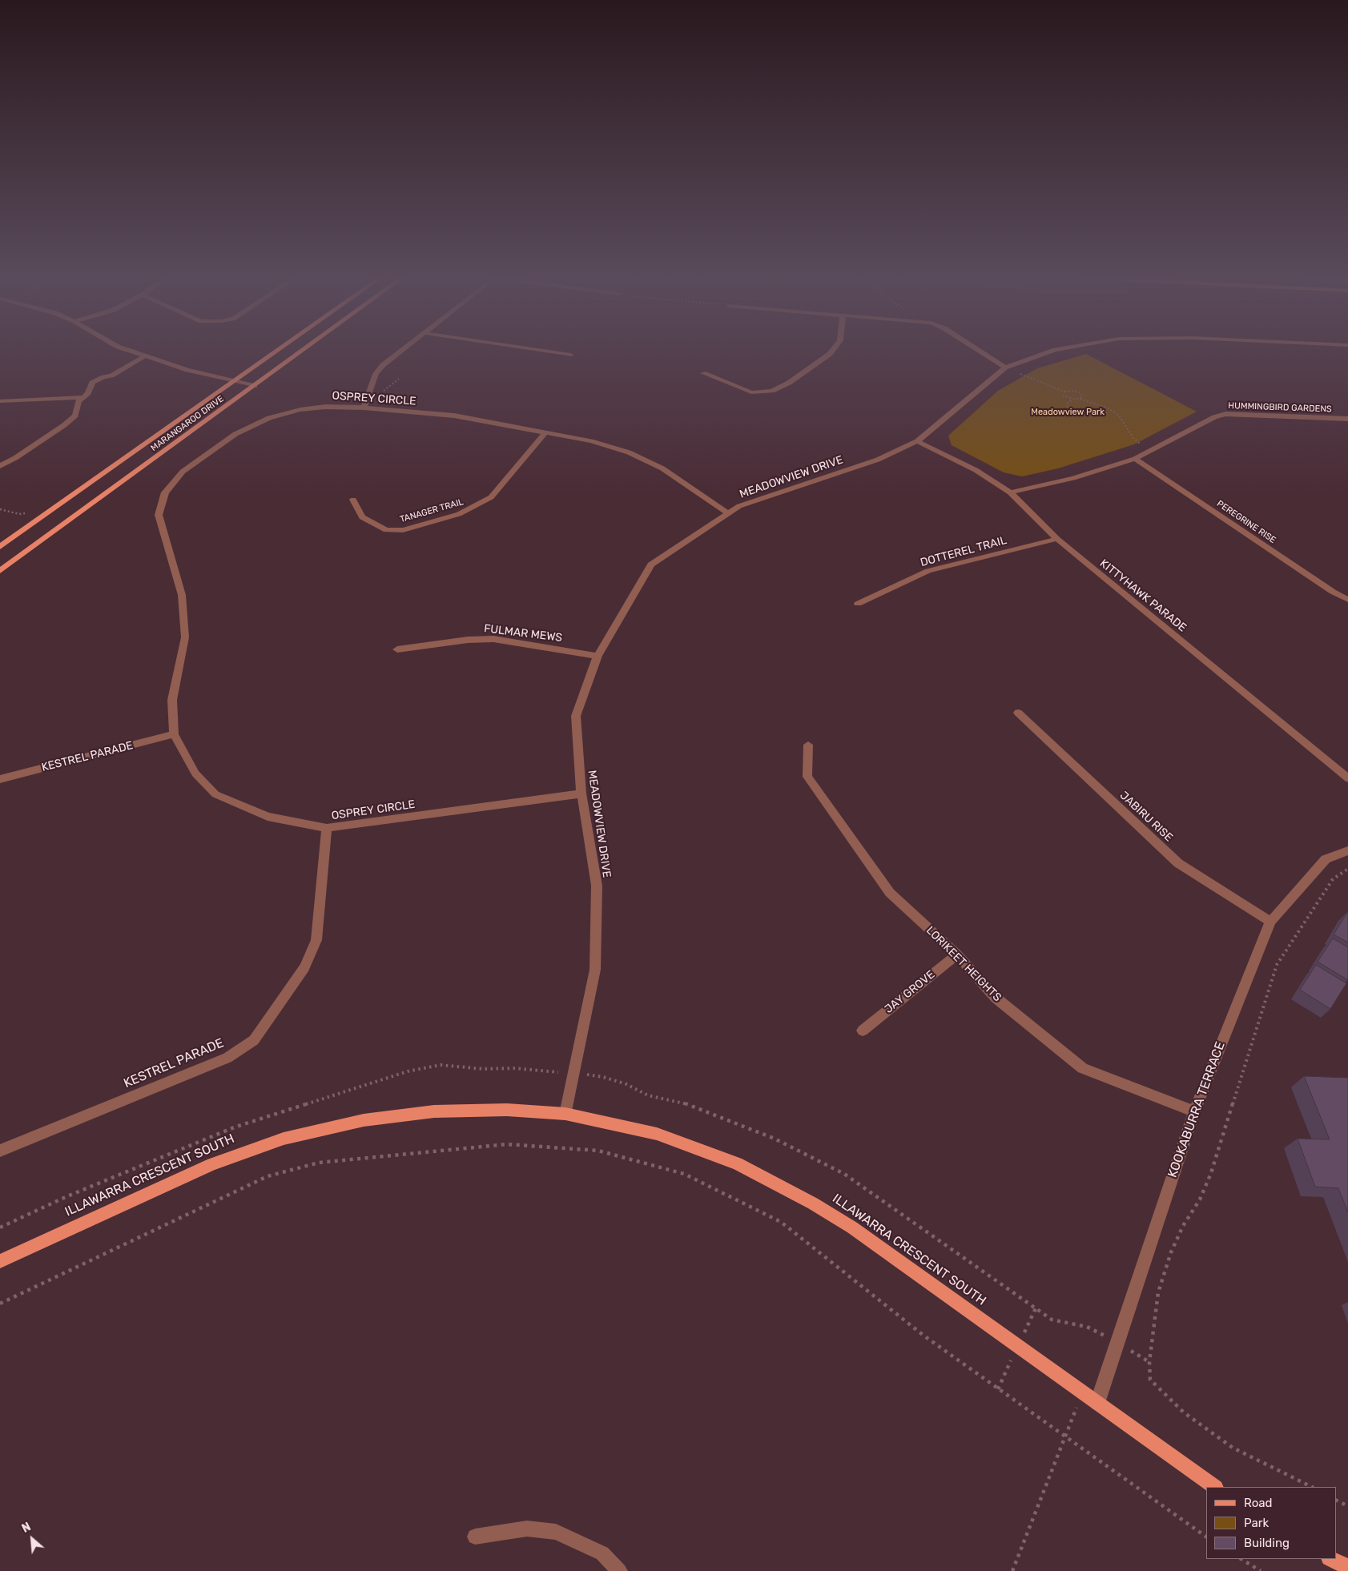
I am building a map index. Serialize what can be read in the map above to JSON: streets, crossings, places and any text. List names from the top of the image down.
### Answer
{
  "streets": {
    "main road": ["MARANGAROO DRIVE", "ILLAWARRA CRESCENT SOUTH"],
    "street": [
      "OSPREY CIRCLE",
      "HUMMINGBIRD GARDENS",
      "MEADOWVIEW DRIVE",
      "TANAGER TRAIL",
      "PEREGRINE RISE",
      "DOTTEREL TRAIL",
      "KITTYHAWK PARADE",
      "FULMAR MEWS",
      "KESTREL PARADE",
      "JABIRU RISE",
      "LORIKEET HEIGHTS",
      "JAY GROVE",
      "KOOKABURRA TERRACE"
    ]
  },
  "crossings": [
    ["OSPREY CIRCLE", "MEADOWVIEW DRIVE"],
    ["OSPREY CIRCLE", "TANAGER TRAIL"],
    ["OSPREY CIRCLE", "KESTREL PARADE"],
    ["HUMMINGBIRD GARDENS", "PEREGRINE RISE"],
    ["HUMMINGBIRD GARDENS", "KITTYHAWK PARADE"],
    ["MEADOWVIEW DRIVE", "KITTYHAWK PARADE"],
    ["MEADOWVIEW DRIVE", "FULMAR MEWS"],
    ["MEADOWVIEW DRIVE", "ILLAWARRA CRESCENT SOUTH"],
    ["DOTTEREL TRAIL", "KITTYHAWK PARADE"],
    ["JABIRU RISE", "KOOKABURRA TERRACE"],
    ["LORIKEET HEIGHTS", "JAY GROVE"],
    ["LORIKEET HEIGHTS", "KOOKABURRA TERRACE"],
    ["KOOKABURRA TERRACE", "ILLAWARRA CRESCENT SOUTH"]
  ],
  "parks": ["Meadowview Park"],
  "legend": ["Road", "Park", "Building"],
  "north": "top left"
}
